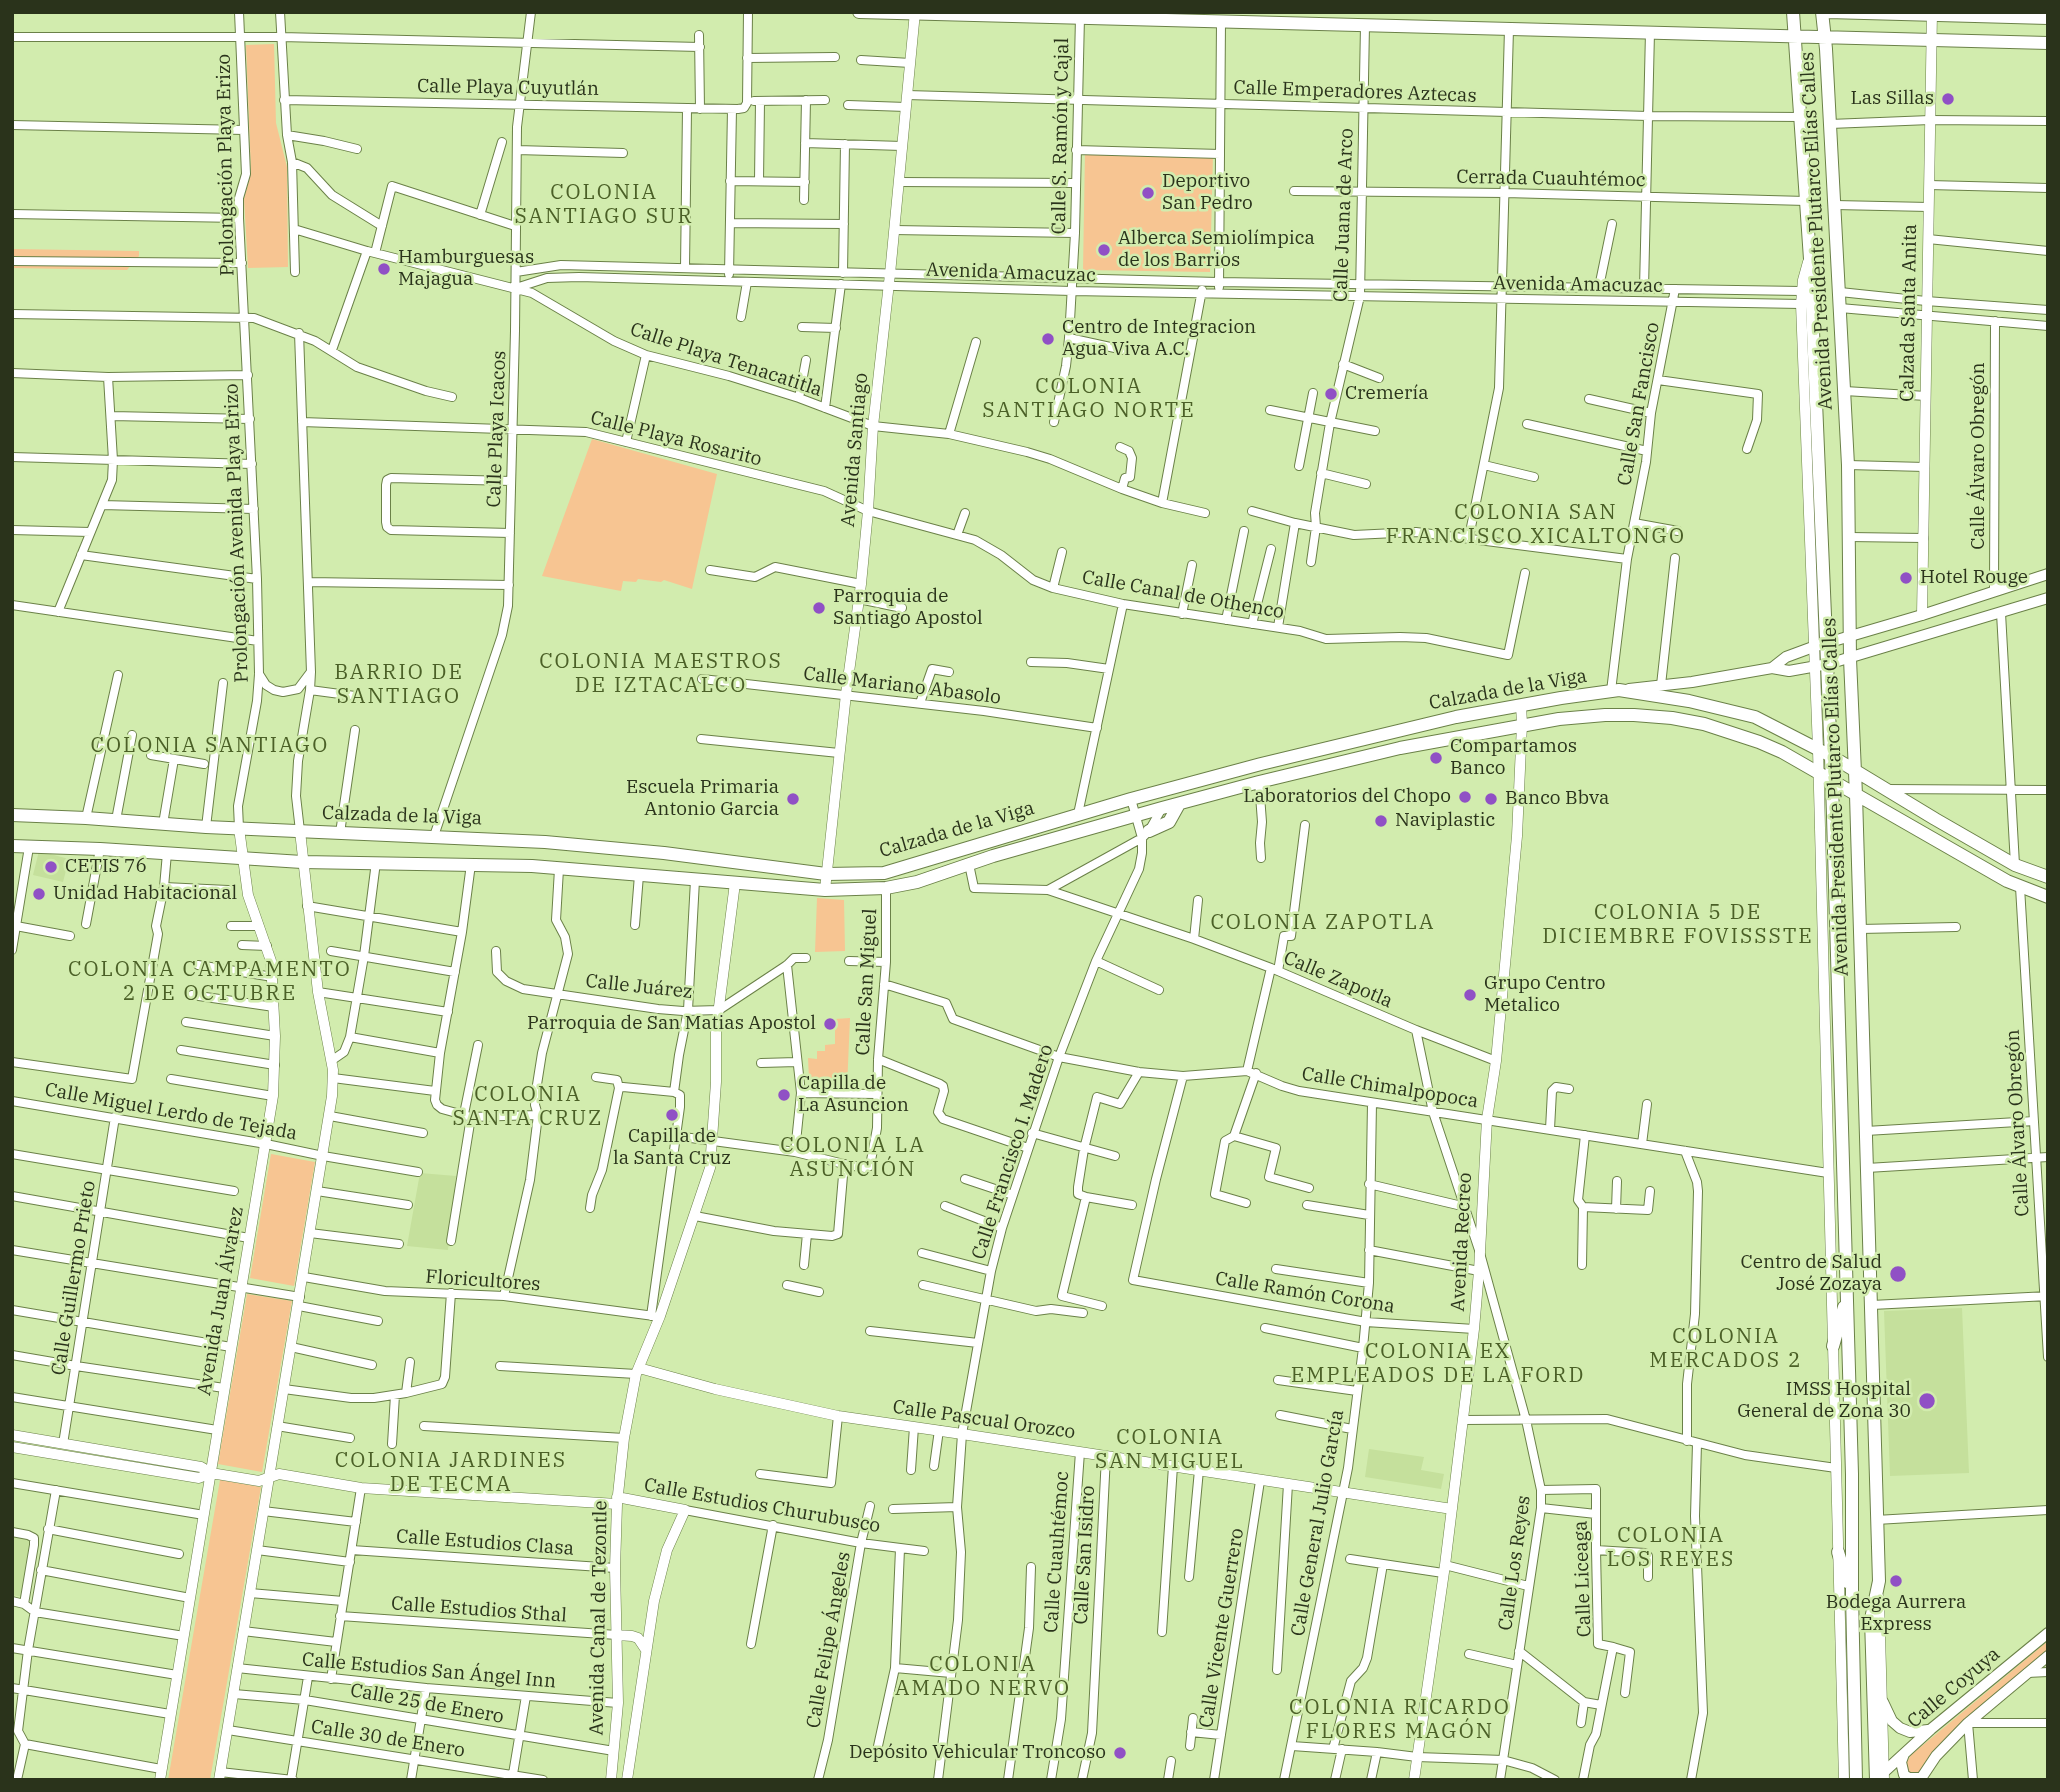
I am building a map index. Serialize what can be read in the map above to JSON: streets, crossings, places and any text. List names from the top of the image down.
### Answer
{
  "streets": {
    "main road": ["Avenida Presidente Plutarco Elías Calles", "Calzada de la Viga", "Calle Coyuya"],
    "street": [
      "Calle Playa Cuyutlán",
      "Calle Emperadores Aztecas",
      "Calle S. Ramón y Cajal",
      "Prolongación Playa Erizo",
      "Cerrada Cuauhtémoc",
      "Calle Juana de Arco",
      "Avenida Amacuzac",
      "Calzada Santa Anita",
      "Calle Playa Tenacatitla",
      "Calle San Fancisco",
      "Calle Playa Icacos",
      "Calle Playa Rosarito",
      "Avenida Santiago",
      "Calle Álvaro Obregón",
      "Prolongación Avenida Playa Erizo",
      "Calle Canal de Othenco",
      "Calle Mariano Abasolo",
      "Calle Zapotla",
      "Calle San Miguel",
      "Calle Juárez",
      "Calle Chimalpopoca",
      "Calle Miguel Lerdo de Tejada",
      "Calle Francisco I. Madero",
      "Avenida Recreo",
      "Calle Guillermo Prieto",
      "Floricultores",
      "Calle Ramón Corona",
      "Avenida Juan Álvarez",
      "Calle Pascual Orozco",
      "Calle Estudios Churubusco",
      "Calle General Julio García",
      "Calle Estudios Clasa",
      "Calle Cuauhtémoc",
      "Calle San Isidro",
      "Calle Los Reyes",
      "Calle Liceaga",
      "Calle Estudios Sthal",
      "Avenida Canal de Tezontle",
      "Calle Vicente Guerrero",
      "Calle Felipe Ángeles",
      "Calle Estudios San Ángel Inn",
      "Calle 25 de Enero",
      "Calle 30 de Enero"
    ]
  },
  "crossings": [
    ["Calle Playa Cuyutlán", "Calle Playa Icacos"],
    ["Calle Emperadores Aztecas", "Calle S. Ramón y Cajal"],
    ["Calle Emperadores Aztecas", "Calle Juana de Arco"],
    ["Calle Emperadores Aztecas", "Avenida Presidente Plutarco Elías Calles"],
    ["Calle Emperadores Aztecas", "Avenida Santiago"],
    ["Calle S. Ramón y Cajal", "Avenida Amacuzac"],
    ["Prolongación Playa Erizo", "Prolongación Avenida Playa Erizo"],
    ["Cerrada Cuauhtémoc", "Calle Juana de Arco"],
    ["Cerrada Cuauhtémoc", "Avenida Presidente Plutarco Elías Calles"],
    ["Calle Juana de Arco", "Avenida Amacuzac"],
    ["Avenida Presidente Plutarco Elías Calles", "Avenida Amacuzac"],
    ["Avenida Presidente Plutarco Elías Calles", "Calzada de la Viga"],
    ["Avenida Presidente Plutarco Elías Calles", "Calle Chimalpopoca"],
    ["Avenida Presidente Plutarco Elías Calles", "Calle Coyuya"],
    ["Avenida Amacuzac", "Calle Playa Tenacatitla"],
    ["Avenida Amacuzac", "Calle San Fancisco"],
    ["Avenida Amacuzac", "Calle Playa Icacos"],
    ["Avenida Amacuzac", "Avenida Santiago"],
    ["Calzada Santa Anita", "Calzada de la Viga"],
    ["Calle Playa Tenacatitla", "Calle Playa Icacos"],
    ["Calle Playa Tenacatitla", "Avenida Santiago"],
    ["Calle San Fancisco", "Calzada de la Viga"],
    ["Calle Playa Icacos", "Calle Playa Rosarito"],
    ["Calle Playa Icacos", "Calzada de la Viga"],
    ["Calle Playa Rosarito", "Avenida Santiago"],
    ["Calle Playa Rosarito", "Calle Canal de Othenco"],
    ["Avenida Santiago", "Calle Canal de Othenco"],
    ["Avenida Santiago", "Calle Mariano Abasolo"],
    ["Avenida Santiago", "Calzada de la Viga"],
    ["Calle Álvaro Obregón", "Calzada de la Viga"],
    ["Prolongación Avenida Playa Erizo", "Calzada de la Viga"],
    ["Prolongación Avenida Playa Erizo", "Avenida Juan Álvarez"],
    ["Calzada de la Viga", "Calle San Miguel"],
    ["Calzada de la Viga", "Calle Francisco I. Madero"],
    ["Calzada de la Viga", "Avenida Recreo"],
    ["Calzada de la Viga", "Avenida Juan Álvarez"],
    ["Calzada de la Viga", "Avenida Canal de Tezontle"],
    ["Calle Zapotla", "Calle Francisco I. Madero"],
    ["Calle Zapotla", "Avenida Recreo"],
    ["Calle Zapotla", "Calle Los Reyes"],
    ["Calle San Miguel", "Calle Chimalpopoca"],
    ["Calle Juárez", "Avenida Canal de Tezontle"],
    ["Calle Chimalpopoca", "Calle Francisco I. Madero"],
    ["Calle Chimalpopoca", "Avenida Recreo"],
    ["Calle Chimalpopoca", "Calle Ramón Corona"],
    ["Calle Chimalpopoca", "Calle General Julio García"],
    ["Calle Chimalpopoca", "Calle Los Reyes"],
    ["Calle Miguel Lerdo de Tejada", "Calle Guillermo Prieto"],
    ["Calle Miguel Lerdo de Tejada", "Avenida Juan Álvarez"],
    ["Calle Francisco I. Madero", "Calle Pascual Orozco"],
    ["Avenida Recreo", "Calle Ramón Corona"],
    ["Avenida Recreo", "Calle Pascual Orozco"],
    ["Avenida Recreo", "Calle Los Reyes"],
    ["Floricultores", "Avenida Canal de Tezontle"],
    ["Calle Ramón Corona", "Calle General Julio García"],
    ["Avenida Juan Álvarez", "Calle Estudios Churubusco"],
    ["Calle Pascual Orozco", "Calle General Julio García"],
    ["Calle Pascual Orozco", "Calle Cuauhtémoc"],
    ["Calle Pascual Orozco", "Calle San Isidro"],
    ["Calle Pascual Orozco", "Avenida Canal de Tezontle"],
    ["Calle Pascual Orozco", "Calle Vicente Guerrero"],
    ["Calle Estudios Churubusco", "Avenida Canal de Tezontle"],
    ["Calle Estudios Churubusco", "Calle Felipe Ángeles"],
    ["Calle Estudios Clasa", "Avenida Canal de Tezontle"],
    ["Calle Los Reyes", "Calle Liceaga"],
    ["Calle Estudios Sthal", "Avenida Canal de Tezontle"],
    ["Avenida Canal de Tezontle", "Calle Estudios San Ángel Inn"],
    ["Avenida Canal de Tezontle", "Calle 25 de Enero"]
  ],
  "districts": [
    "COLONIA SANTIAGO SUR",
    "COLONIA SANTIAGO NORTE",
    "COLONIA SAN FRANCISCO XICALTONGO",
    "COLONIA MAESTROS DE IZTACALCO",
    "BARRIO DE SANTIAGO",
    "COLONIA SANTIAGO",
    "COLONIA 5 DE DICIEMBRE FOVISSSTE",
    "COLONIA ZAPOTLA",
    "COLONIA CAMPAMENTO 2 DE OCTUBRE",
    "COLONIA SANTA CRUZ",
    "COLONIA LA ASUNCIÓN",
    "COLONIA MERCADOS 2",
    "COLONIA EX EMPLEADOS DE LA FORD",
    "COLONIA SAN MIGUEL",
    "COLONIA JARDINES DE TECMA",
    "COLONIA LOS REYES",
    "COLONIA AMADO NERVO",
    "COLONIA RICARDO FLORES MAGÓN"
  ],
  "places": [
    "Las Sillas",
    "Deportivo San Pedro",
    "Alberca Semiolímpica de los Barrios",
    "Hamburguesas Majagua",
    "Centro de Integracion Agua Viva A.C.",
    "Cremería",
    "Hotel Rouge",
    "Parroquia de Santiago Apostol",
    "Compartamos Banco",
    "Laboratorios del Chopo",
    "Escuela Primaria Antonio Garcia",
    "Banco Bbva",
    "Naviplastic",
    "CETIS 76",
    "Unidad Habitacional",
    "Grupo Centro Metalico",
    "Parroquia de San Matias Apostol",
    "Capilla de La Asuncion",
    "Capilla de la Santa Cruz",
    "Centro de Salud José Zozaya",
    "IMSS Hospital General de Zona 30",
    "Bodega Aurrera Express",
    "Depósito Vehicular Troncoso"
  ]
}
